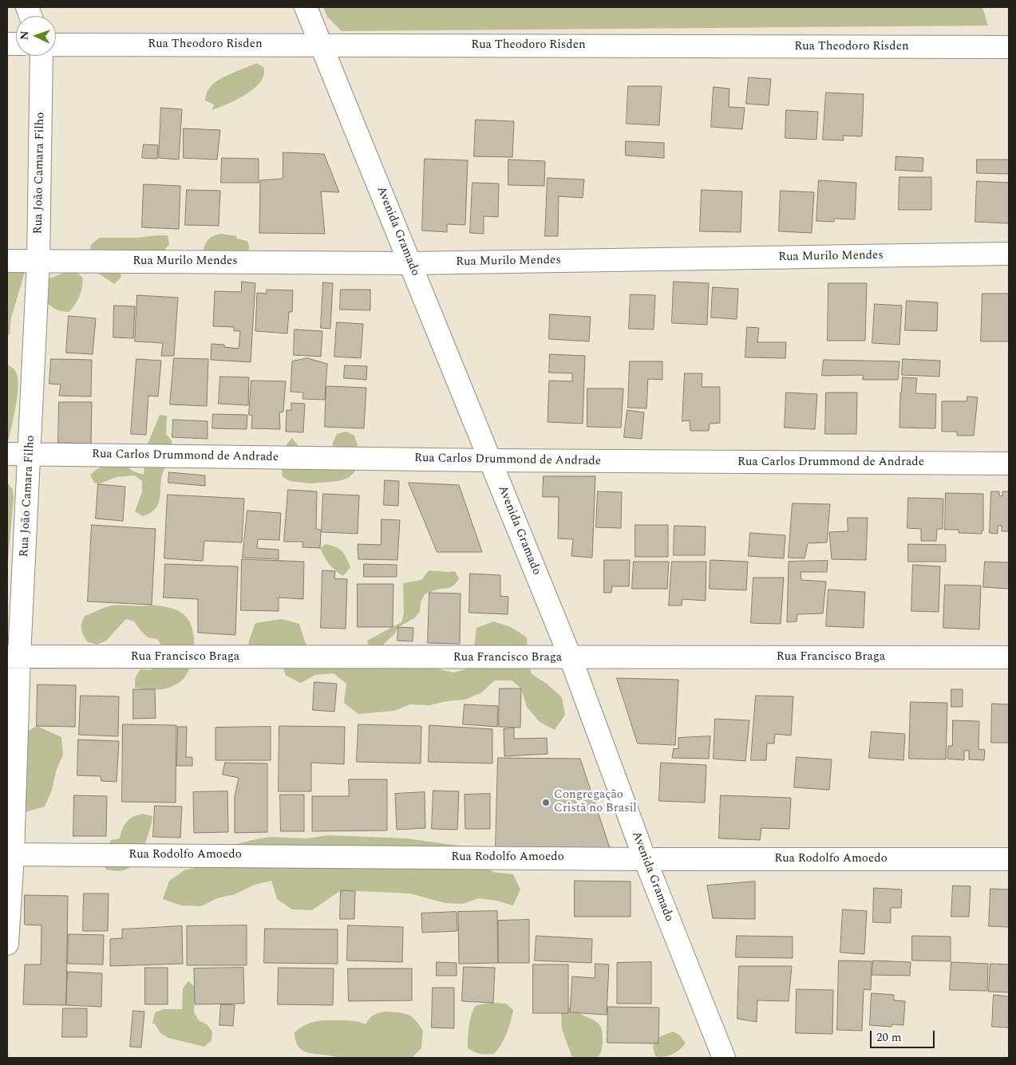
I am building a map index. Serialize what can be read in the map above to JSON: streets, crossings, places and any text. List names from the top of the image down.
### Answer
{
  "streets": {
    "street": [
      "Rua Theodoro Risden",
      "Rua João Camara Filho",
      "Avenida Gramado",
      "Rua Murilo Mendes",
      "Rua Carlos Drummond de Andrade",
      "Rua Francisco Braga",
      "Rua Rodolfo Amoedo"
    ]
  },
  "crossings": [
    ["Rua Theodoro Risden", "Avenida Gramado"],
    ["Rua João Camara Filho", "Rua Murilo Mendes"],
    ["Rua João Camara Filho", "Rua Carlos Drummond de Andrade"],
    ["Rua João Camara Filho", "Rua Francisco Braga"],
    ["Rua João Camara Filho", "Rua Rodolfo Amoedo"],
    ["Avenida Gramado", "Rua Murilo Mendes"],
    ["Avenida Gramado", "Rua Carlos Drummond de Andrade"],
    ["Avenida Gramado", "Rua Francisco Braga"],
    ["Avenida Gramado", "Rua Rodolfo Amoedo"]
  ],
  "places": ["Congregação Cristã no Brasil"],
  "scale_bar": "20 m",
  "north": "left"
}
